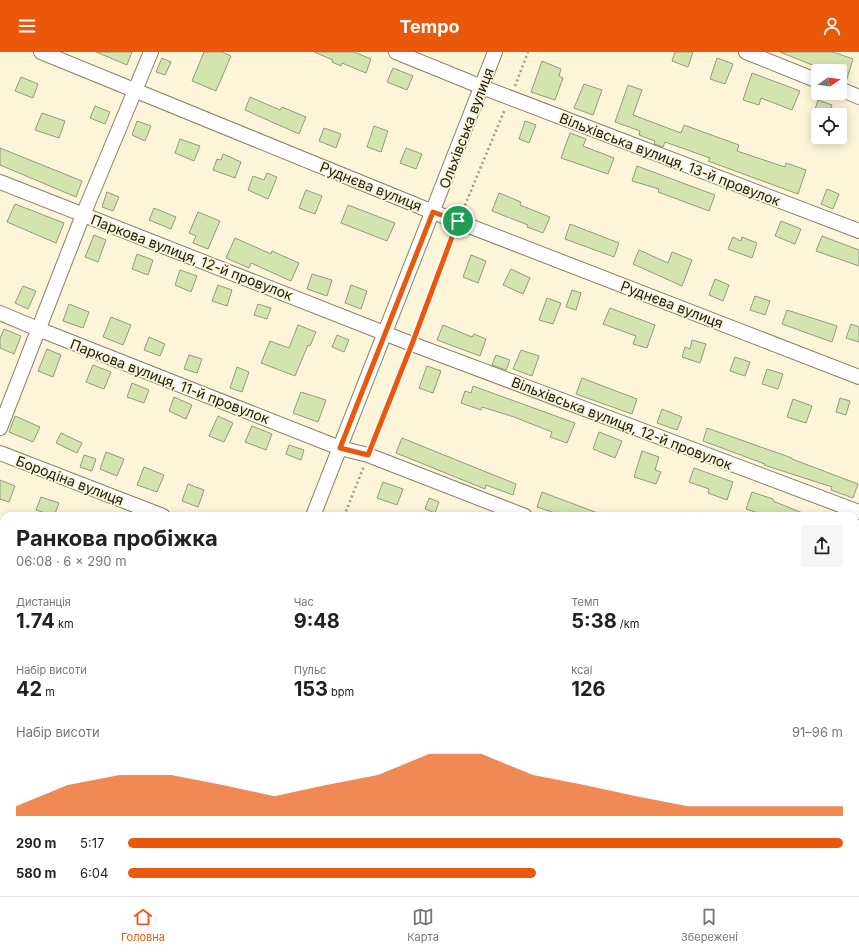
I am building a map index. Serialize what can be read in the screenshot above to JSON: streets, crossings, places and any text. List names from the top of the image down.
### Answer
{
  "streets": {
    "street": [
      "Ольхівська вулиця",
      "Вільхівська вулиця, 13-й провулок",
      "Руднєва вулиця",
      "Паркова вулиця, 12-й провулок",
      "Паркова вулиця, 11-й провулок",
      "Вільхівська вулиця, 12-й провулок",
      "Бородіна вулиця"
    ]
  },
  "crossings": [
    ["Ольхівська вулиця", "Вільхівська вулиця, 13-й провулок"],
    ["Ольхівська вулиця", "Руднєва вулиця"],
    ["Ольхівська вулиця", "Паркова вулиця, 12-й провулок"],
    ["Ольхівська вулиця", "Паркова вулиця, 11-й провулок"],
    ["Ольхівська вулиця", "Вільхівська вулиця, 12-й провулок"],
    ["Паркова вулиця, 12-й провулок", "Вільхівська вулиця, 12-й провулок"]
  ],
  "north": "right",
  "page": {
    "header": "Tempo",
    "heading": ["Ранкова пробіжка", "06:08 · 6 × 290 m"],
    "stats": [
      ["Дистанція", "1.74 km"],
      ["Час", "9:48"],
      ["Темп", "5:38 /km"],
      ["Набір висоти", "42 m"],
      ["Пульс", "153 bpm"],
      ["kcal", "126"]
    ],
    "chart": ["Набір висоти", "91–96 m"],
    "list": [
      {
        "name": "290 m",
        "note": "5:17"
      },
      {
        "name": "580 m",
        "note": "6:04"
      }
    ],
    "tabs": ["Головна", "Карта", "Збережені"]
  }
}
